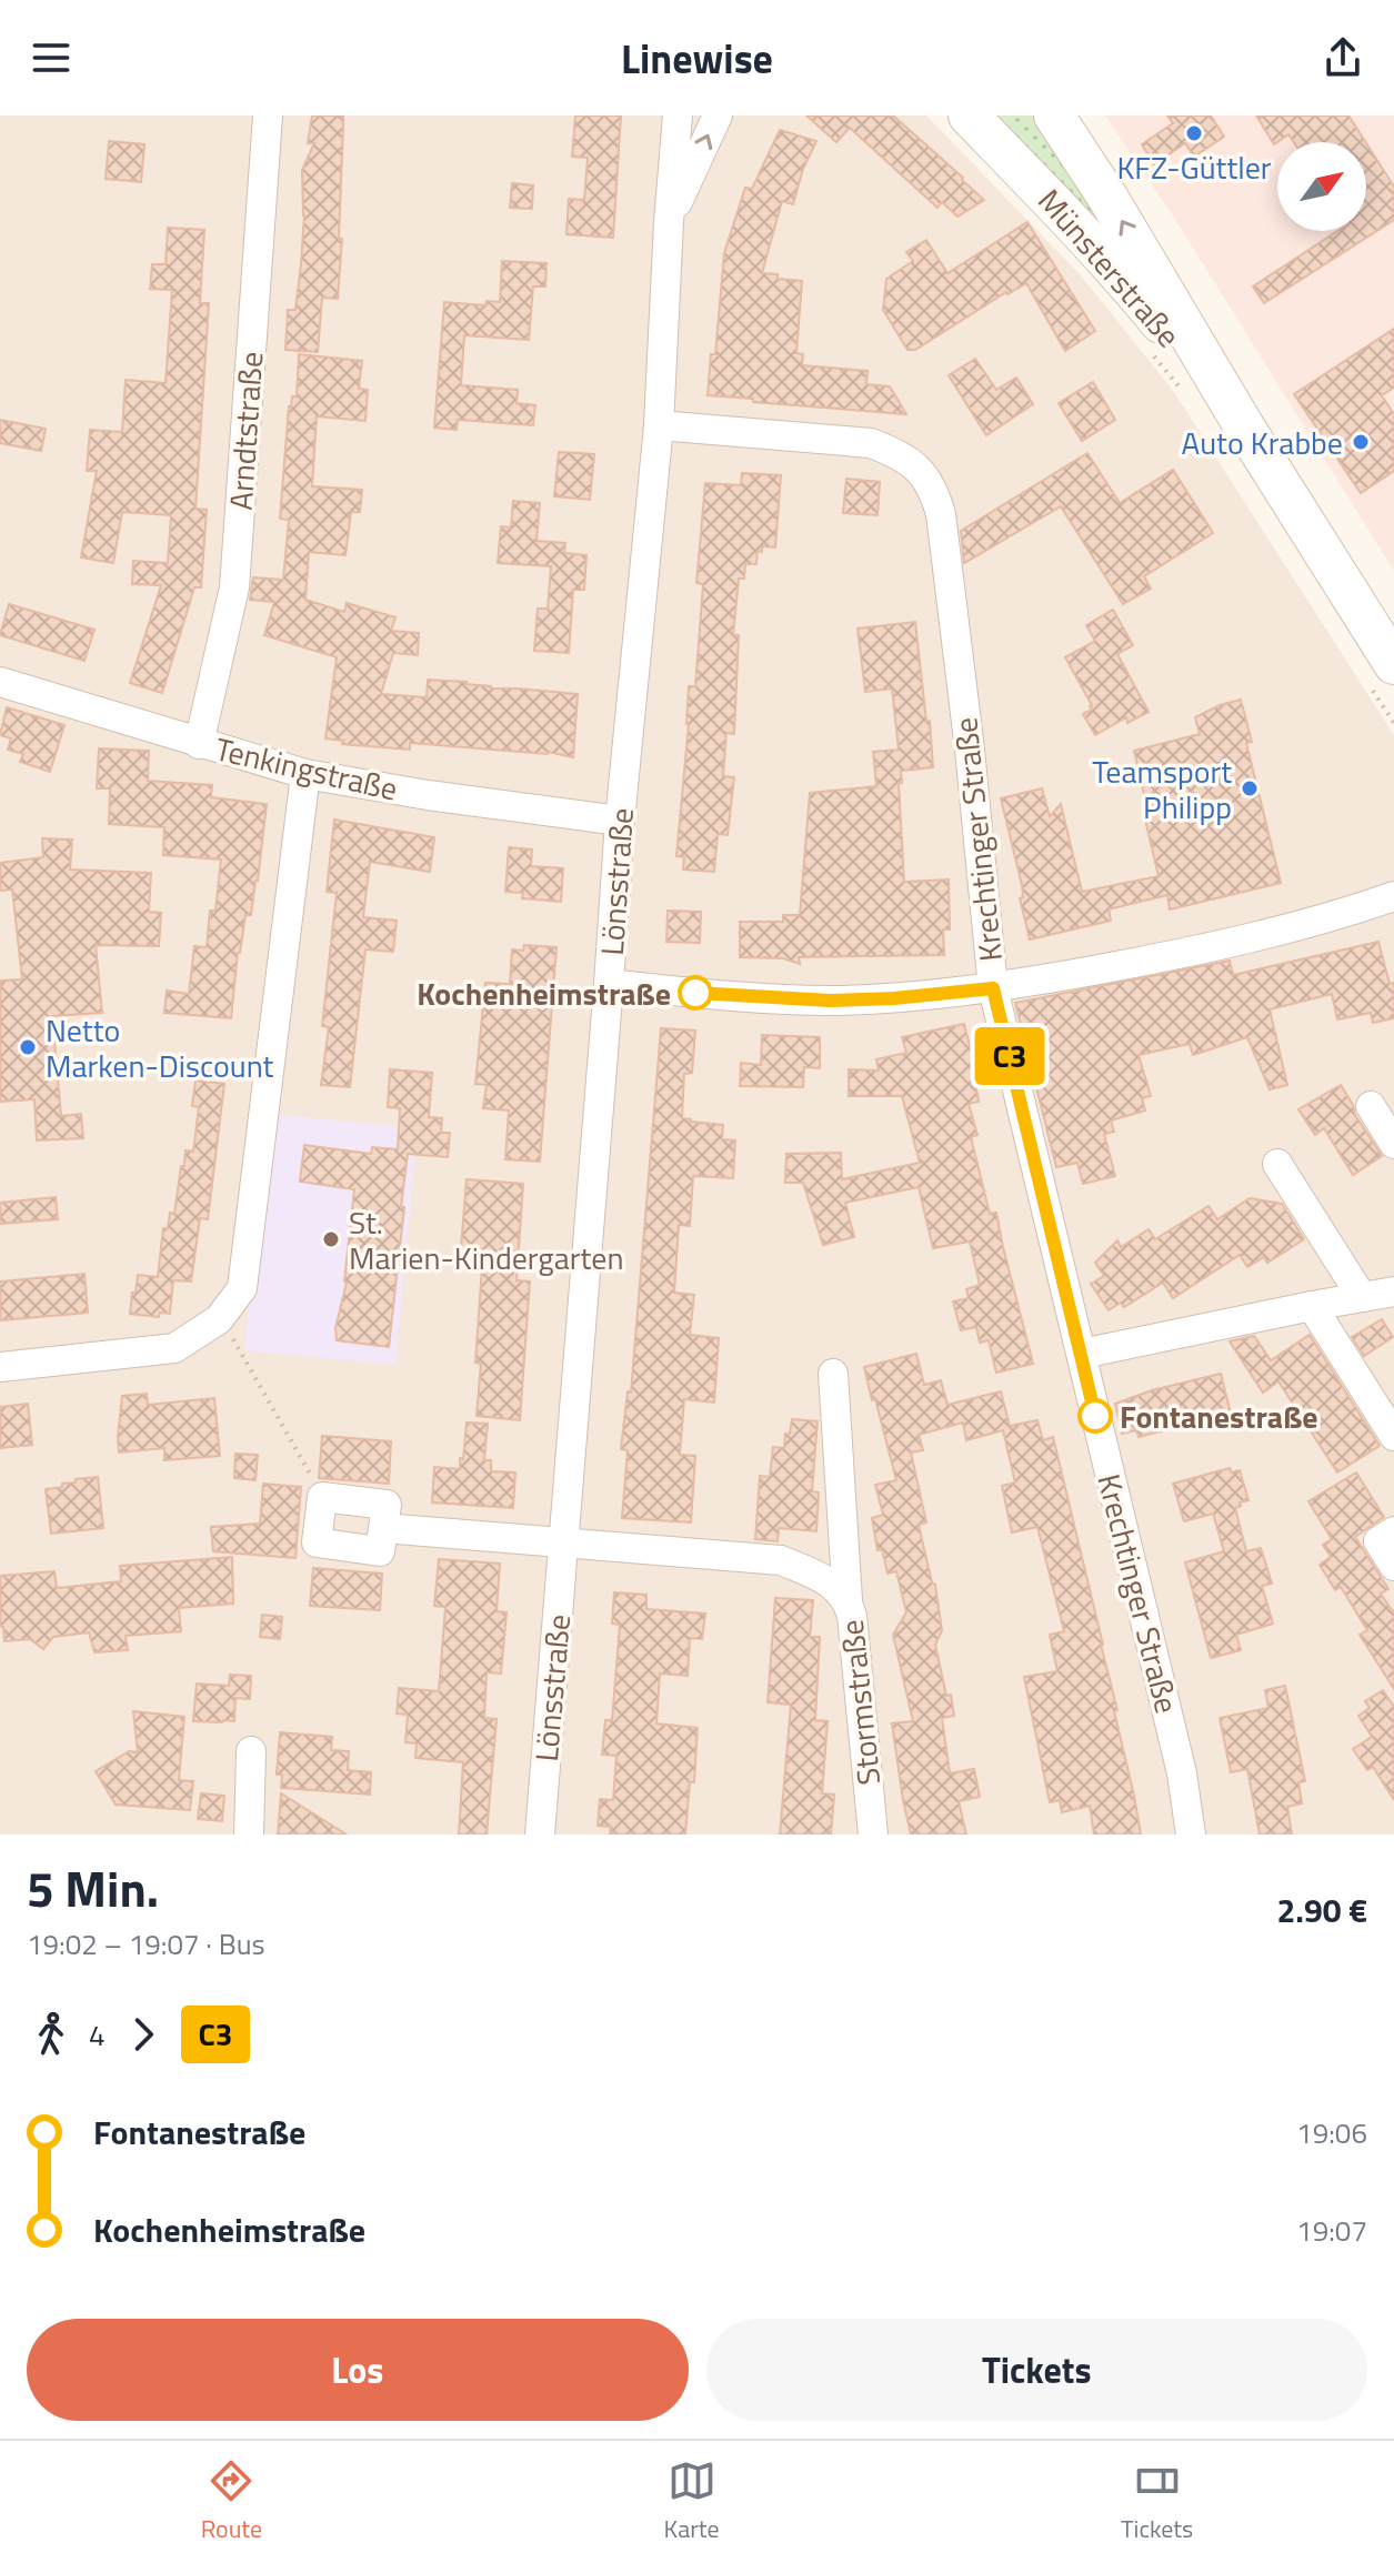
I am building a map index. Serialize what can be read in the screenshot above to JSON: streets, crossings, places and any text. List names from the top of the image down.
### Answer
{
  "streets": {
    "main road": ["Münsterstraße"],
    "street": [
      "Arndtstraße",
      "Tenkingstraße",
      "Krechtinger Straße",
      "Lönsstraße",
      "Stormstraße"
    ]
  },
  "crossings": [
    ["Arndtstraße", "Tenkingstraße"],
    ["Tenkingstraße", "Lönsstraße"],
    ["Krechtinger Straße", "Lönsstraße"],
    ["Lönsstraße", "Stormstraße"]
  ],
  "places": [
    "KFZ-Güttler",
    "Auto Krabbe",
    "Teamsport Philipp",
    "Kochenheimstraße",
    "Netto Marken-Discount",
    "St. Marien-Kindergarten",
    "Fontanestraße"
  ],
  "lines": ["bus line C3"],
  "north": "top right",
  "page": {
    "header": "Linewise",
    "on_map": "C3",
    "heading": ["5 Min.", "19:02 – 19:07 · Bus", "2.90 €"],
    "legs": ["4", "C3"],
    "list": [
      {
        "name": "Fontanestraße",
        "value": "19:06"
      },
      {
        "name": "Kochenheimstraße",
        "value": "19:07"
      }
    ],
    "buttons": ["Los", "Tickets"],
    "tabs": ["Route", "Karte", "Tickets"]
  }
}
